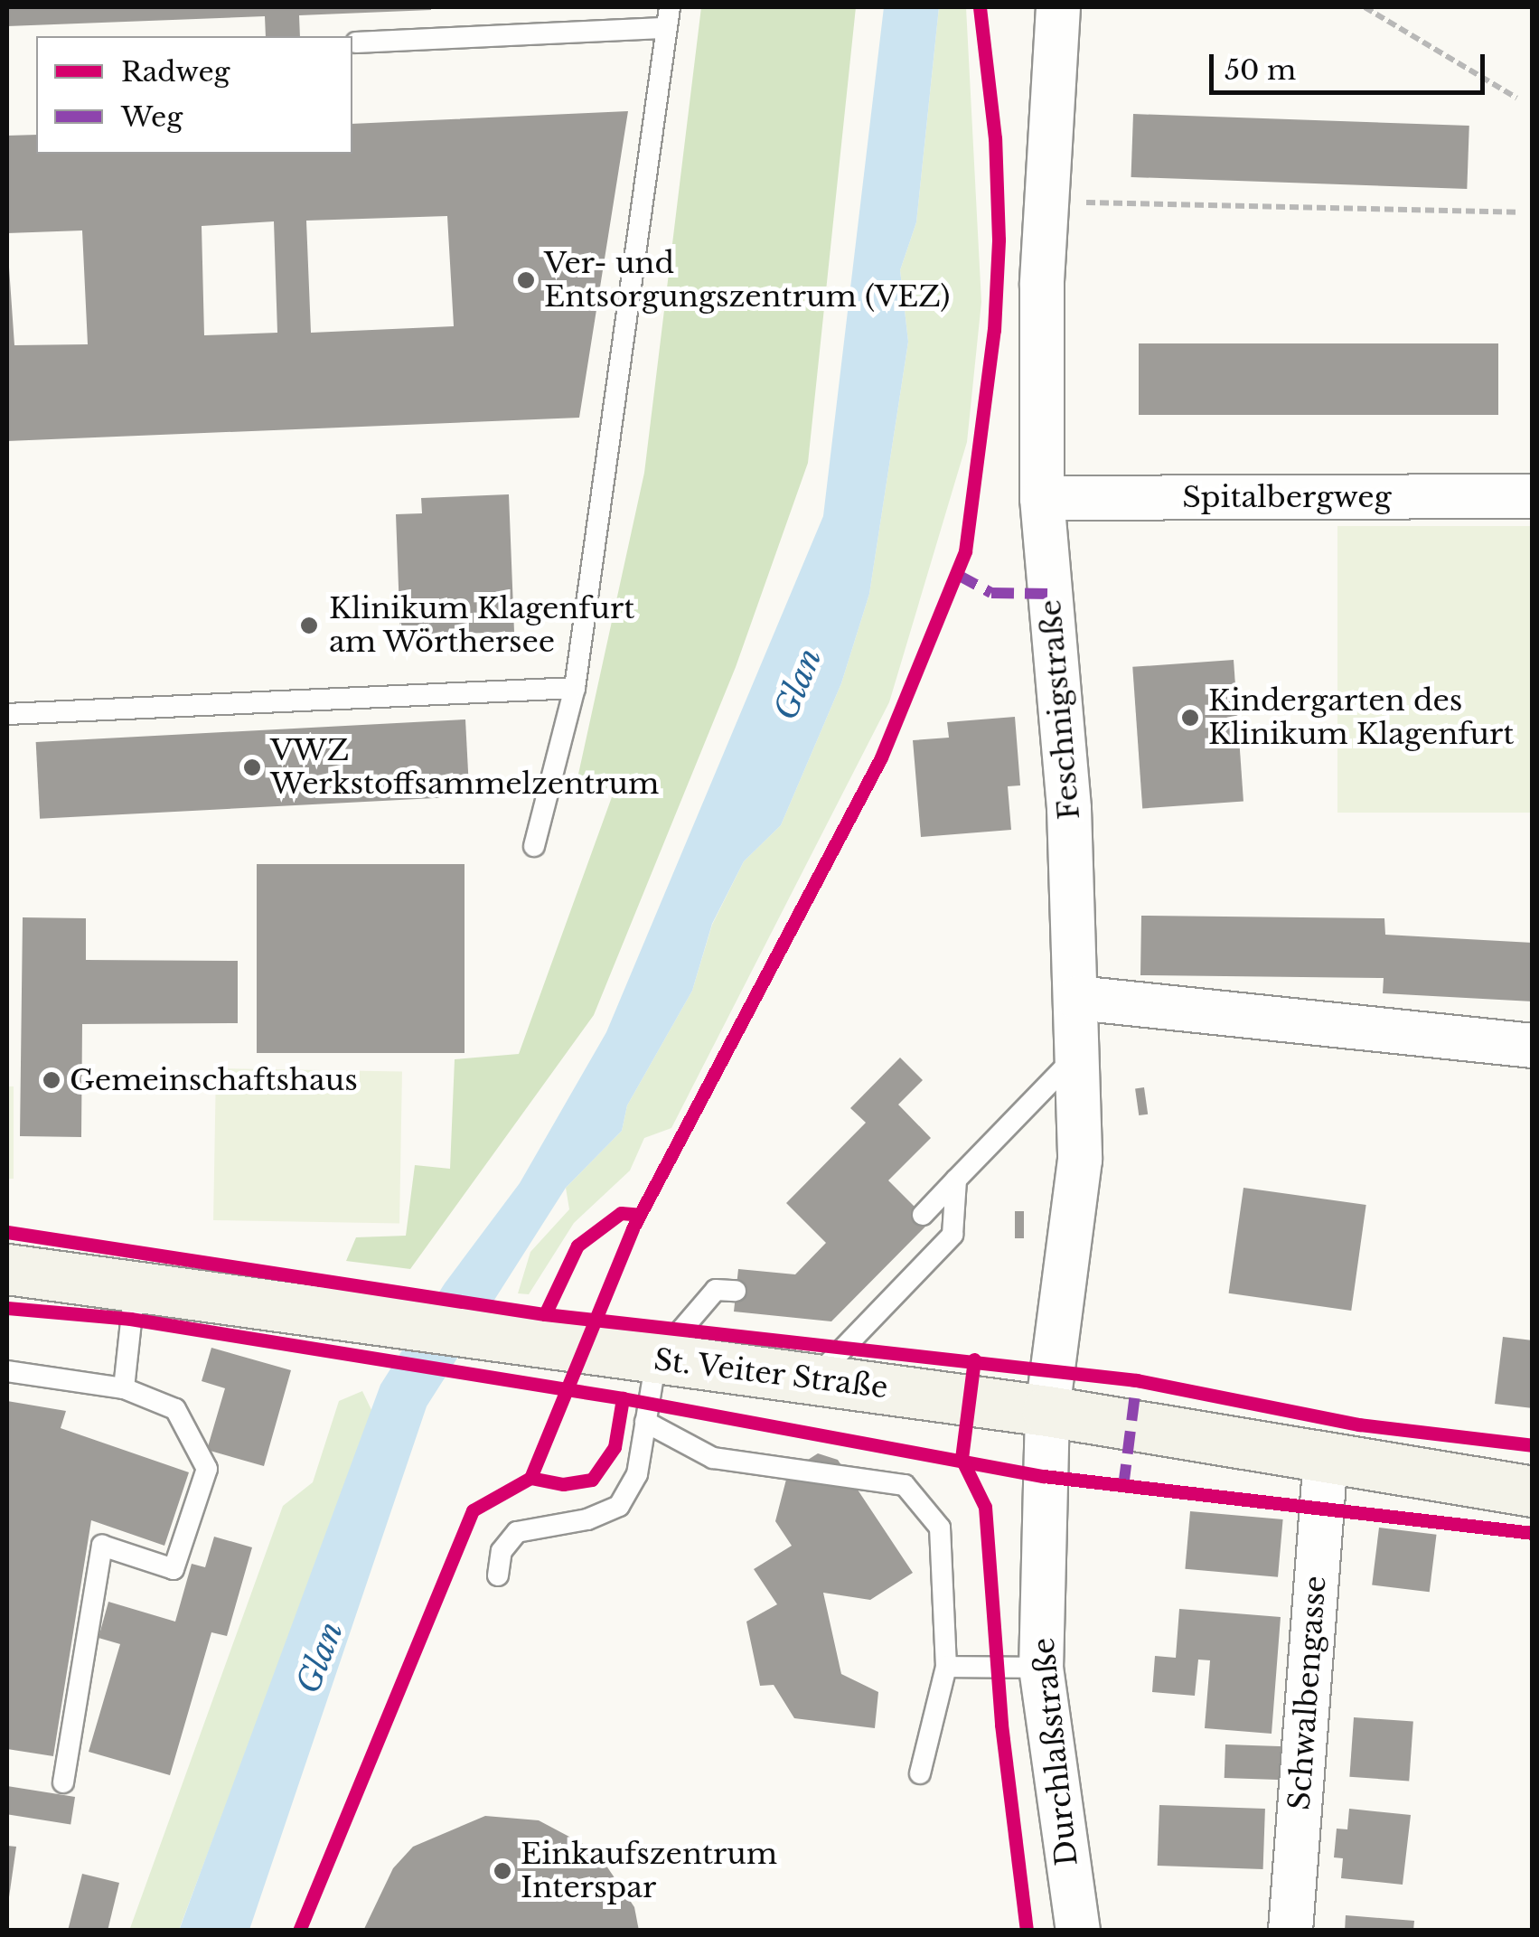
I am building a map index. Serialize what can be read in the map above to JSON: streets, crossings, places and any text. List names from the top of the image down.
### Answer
{
  "streets": {
    "main road": ["St. Veiter Straße"],
    "street": [
      "Spitalbergweg",
      "Feschnigstraße",
      "Schwalbengasse",
      "Durchlaßstraße"
    ]
  },
  "crossings": [
    ["Spitalbergweg", "Feschnigstraße"],
    ["Feschnigstraße", "St. Veiter Straße"],
    ["Feschnigstraße", "Durchlaßstraße"],
    ["St. Veiter Straße", "Schwalbengasse"],
    ["St. Veiter Straße", "Durchlaßstraße"]
  ],
  "water": ["Glan"],
  "places": [
    "Ver- und Entsorgungszentrum (VEZ)",
    "Klinikum Klagenfurt am Wörthersee",
    "Kindergarten des Klinikum Klagenfurt",
    "VWZ Werkstoffsammelzentrum",
    "Gemeinschaftshaus",
    "Einkaufszentrum Interspar"
  ],
  "legend": ["Radweg", "Weg"],
  "scale_bar": "50 m"
}
